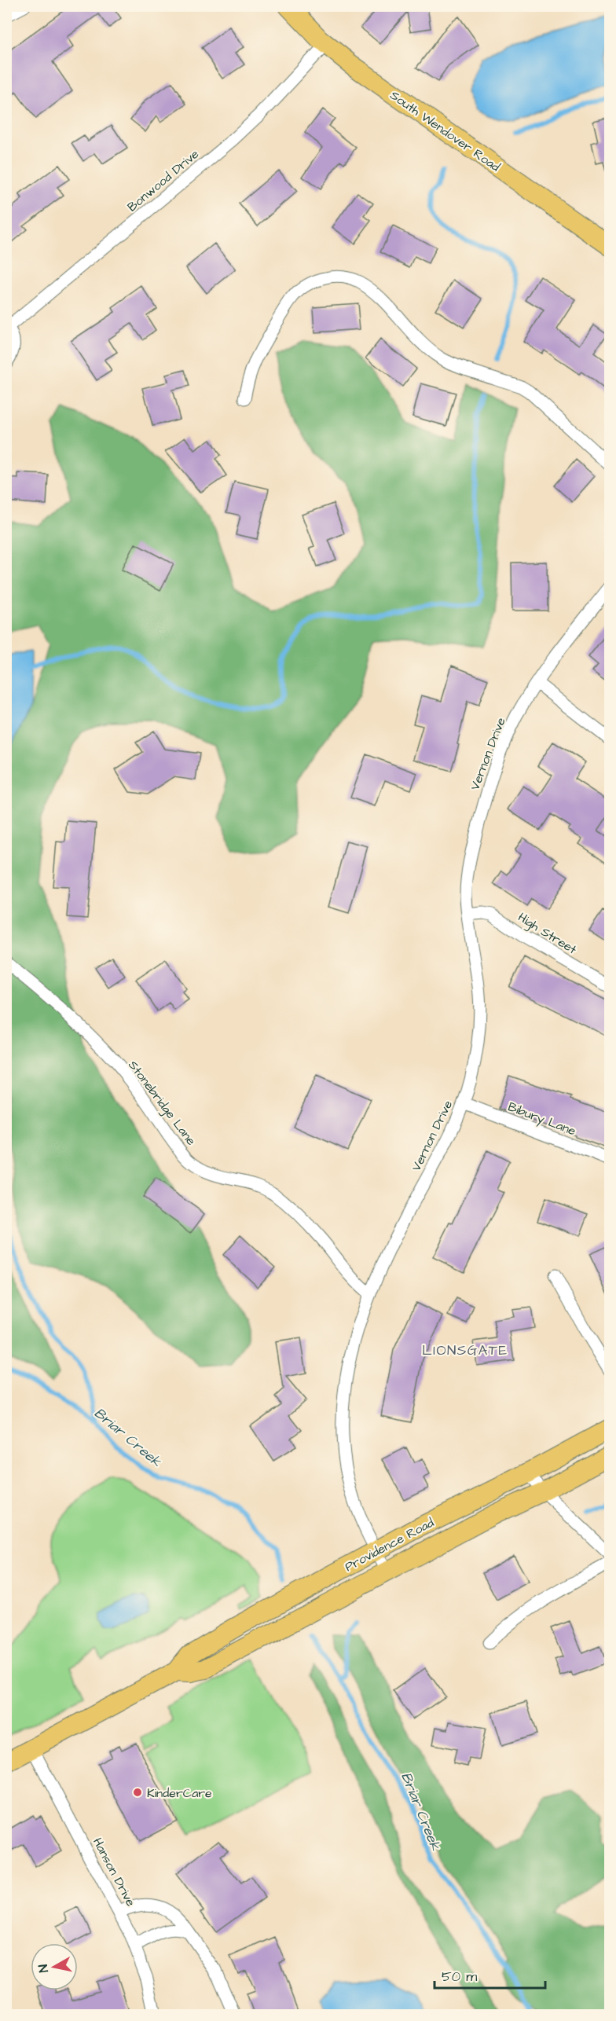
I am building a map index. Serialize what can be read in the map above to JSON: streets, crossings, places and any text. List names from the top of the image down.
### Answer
{
  "streets": {
    "main road": ["South Wendover Road", "Providence Road"],
    "street": [
      "Bonwood Drive",
      "Vernon Drive",
      "High Street",
      "Stonebridge Lane",
      "Bibury Lane",
      "Hanson Drive"
    ]
  },
  "crossings": [
    ["South Wendover Road", "Bonwood Drive"],
    ["Vernon Drive", "High Street"],
    ["Vernon Drive", "Stonebridge Lane"],
    ["Vernon Drive", "Bibury Lane"],
    ["Vernon Drive", "Providence Road"],
    ["Providence Road", "Hanson Drive"]
  ],
  "districts": ["LIONSGATE"],
  "water": ["Briar Creek"],
  "places": ["KinderCare"],
  "scale_bar": "50 m",
  "north": "left"
}
